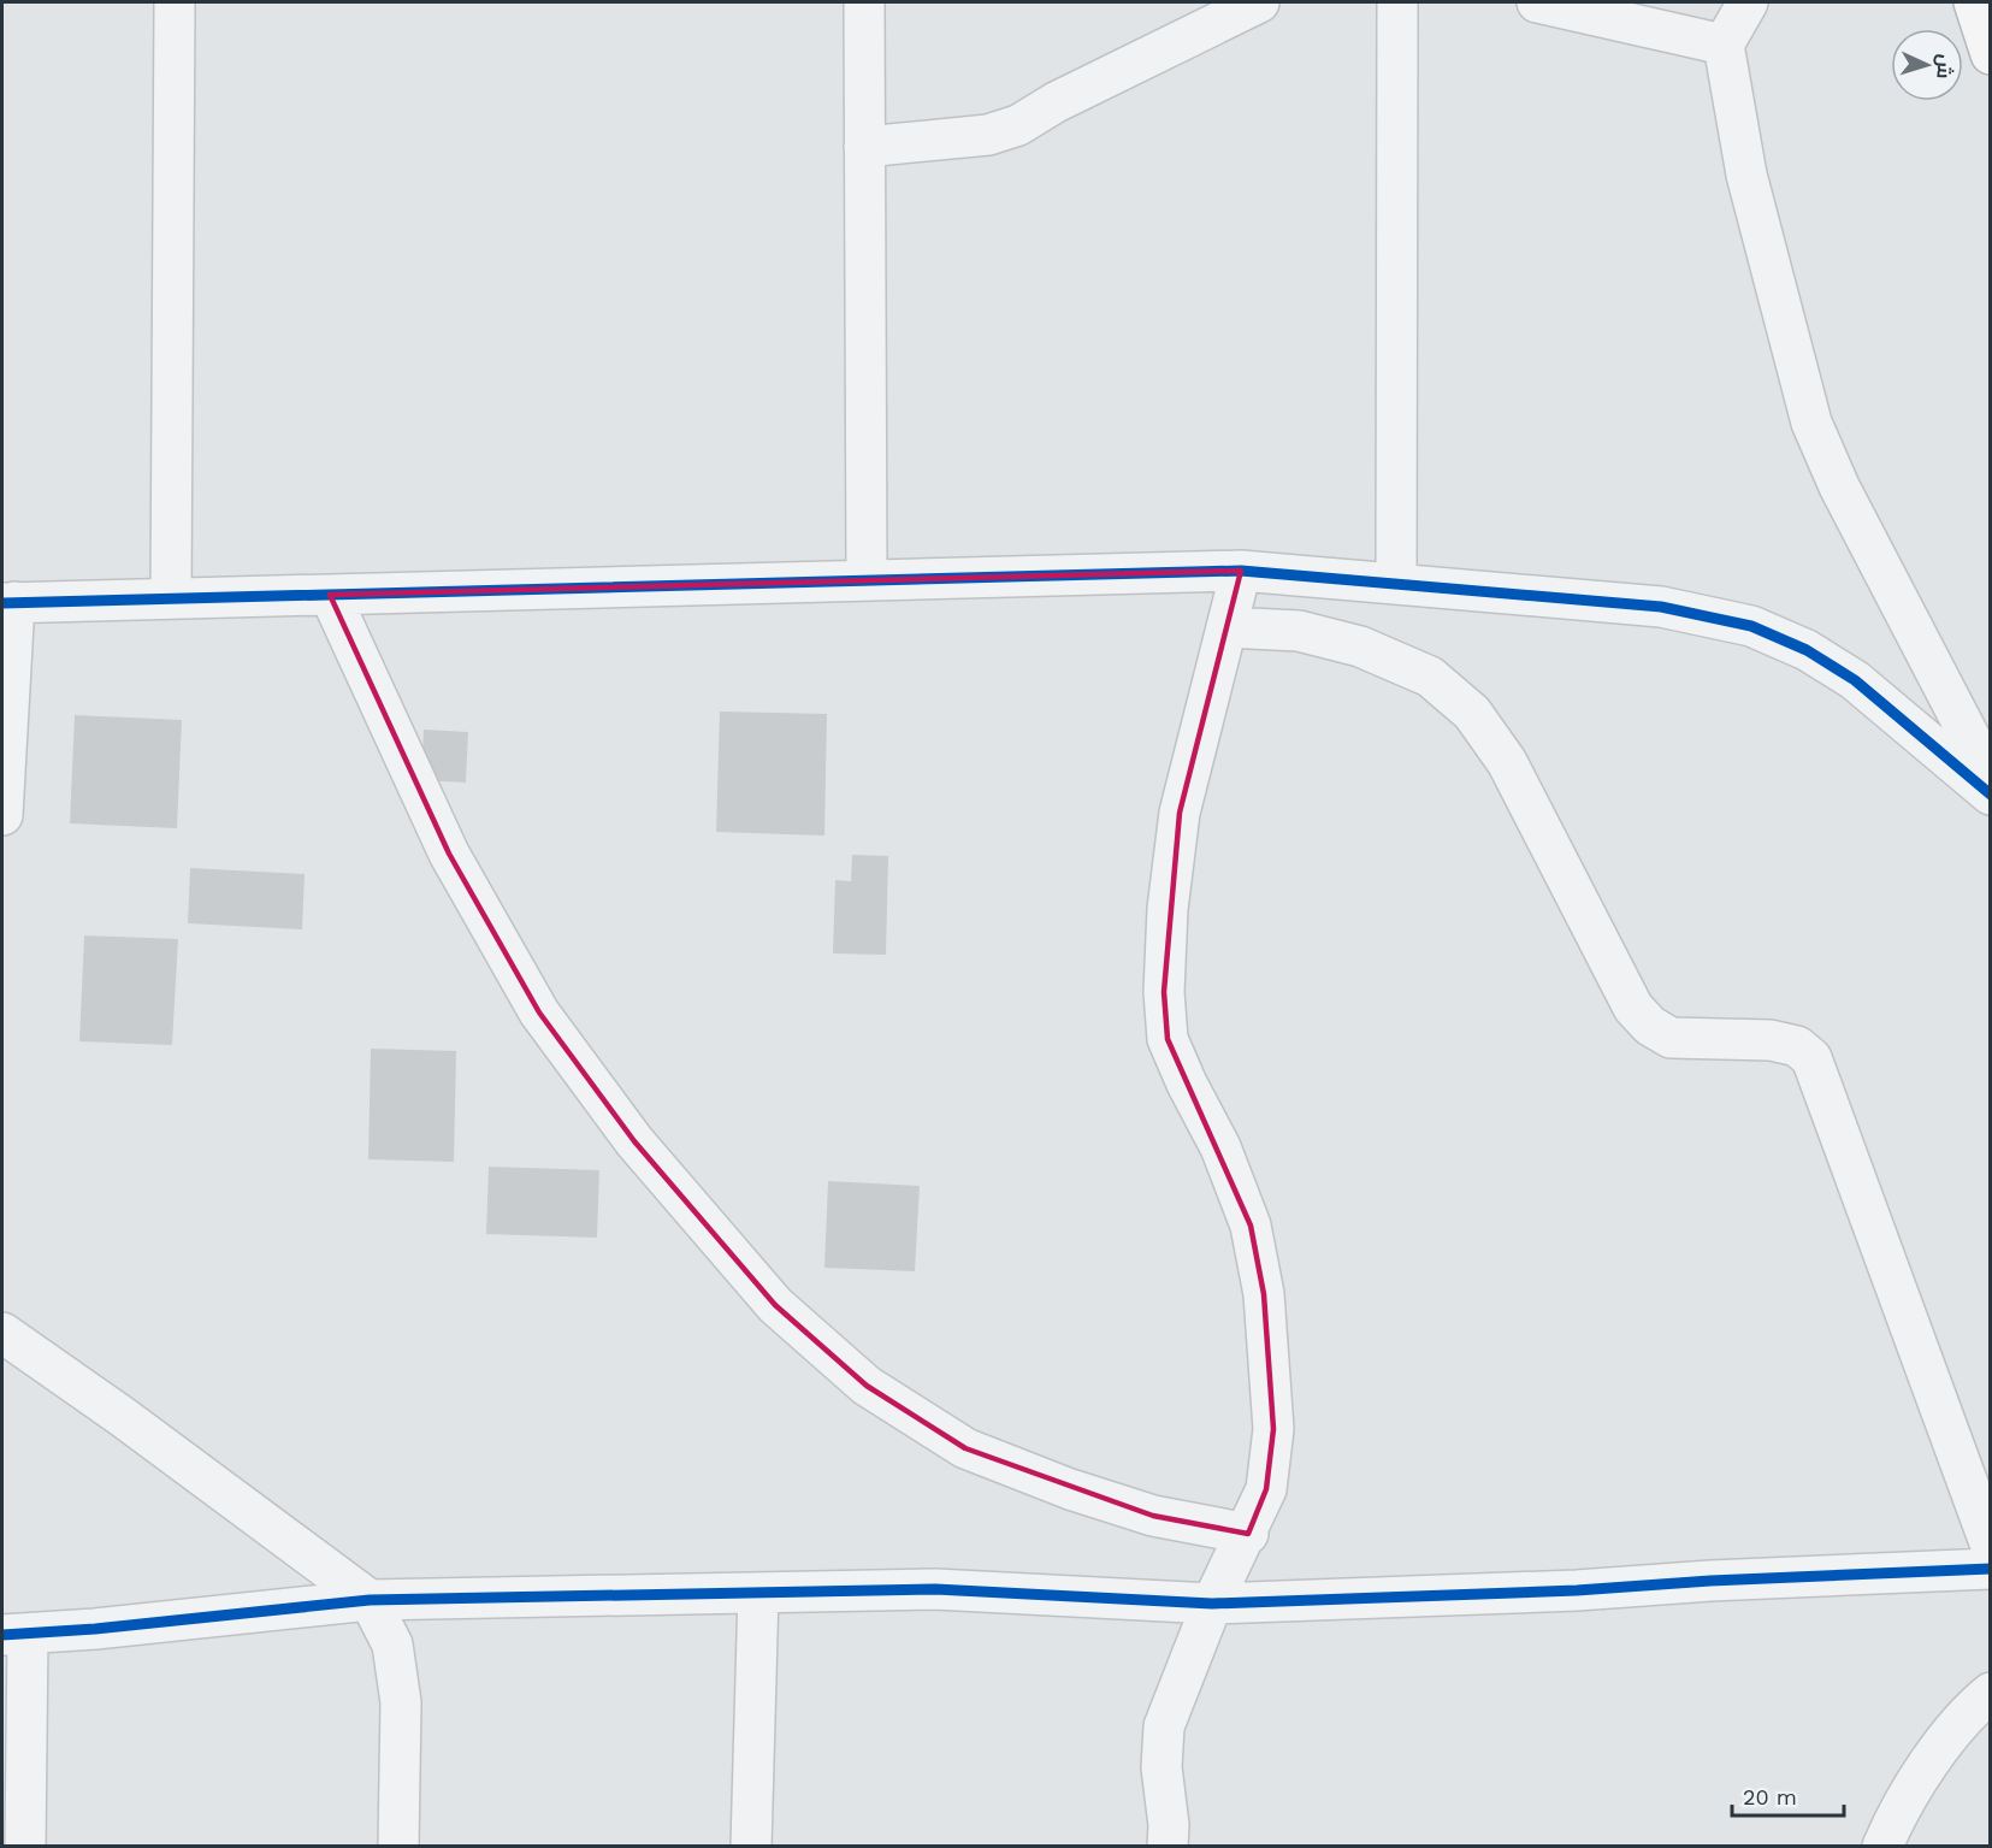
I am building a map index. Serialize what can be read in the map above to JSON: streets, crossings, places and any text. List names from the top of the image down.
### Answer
{
  "scale_bar": "20 m",
  "north": "right"
}
